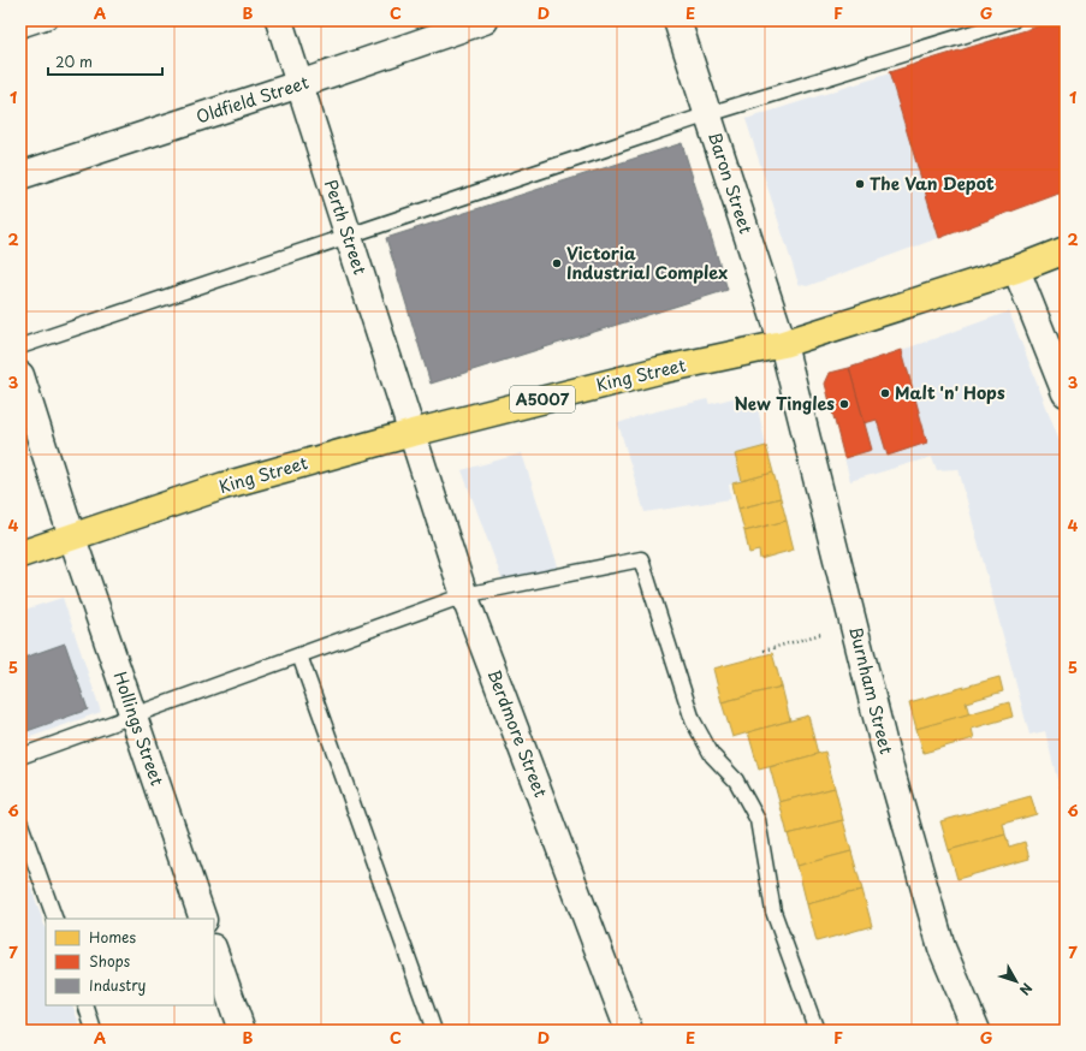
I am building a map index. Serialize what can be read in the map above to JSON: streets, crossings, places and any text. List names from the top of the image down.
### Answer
{
  "streets": {
    "main road": ["King Street", "A5007"],
    "street": [
      "Oldfield Street",
      "Baron Street",
      "Perth Street",
      "Burnham Street",
      "Hollings Street",
      "Berdmore Street"
    ]
  },
  "crossings": [
    ["Oldfield Street", "Perth Street"],
    ["Baron Street", "King Street"],
    ["Baron Street", "Burnham Street"],
    ["Perth Street", "King Street"],
    ["Perth Street", "Berdmore Street"],
    ["King Street", "Burnham Street"],
    ["King Street", "Hollings Street"],
    ["King Street", "Berdmore Street"]
  ],
  "places": [
    "The Van Depot",
    "Victoria Industrial Complex",
    "Malt 'n' Hops",
    "New Tingles"
  ],
  "legend": ["Homes", "Shops", "Industry"],
  "scale_bar": "20 m",
  "north": "bottom right",
  "grid": {
    "columns": [
      "A",
      "B",
      "C",
      "D",
      "E",
      "F",
      "G"
    ],
    "rows": [
      "1",
      "2",
      "3",
      "4",
      "5",
      "6",
      "7"
    ]
  }
}
